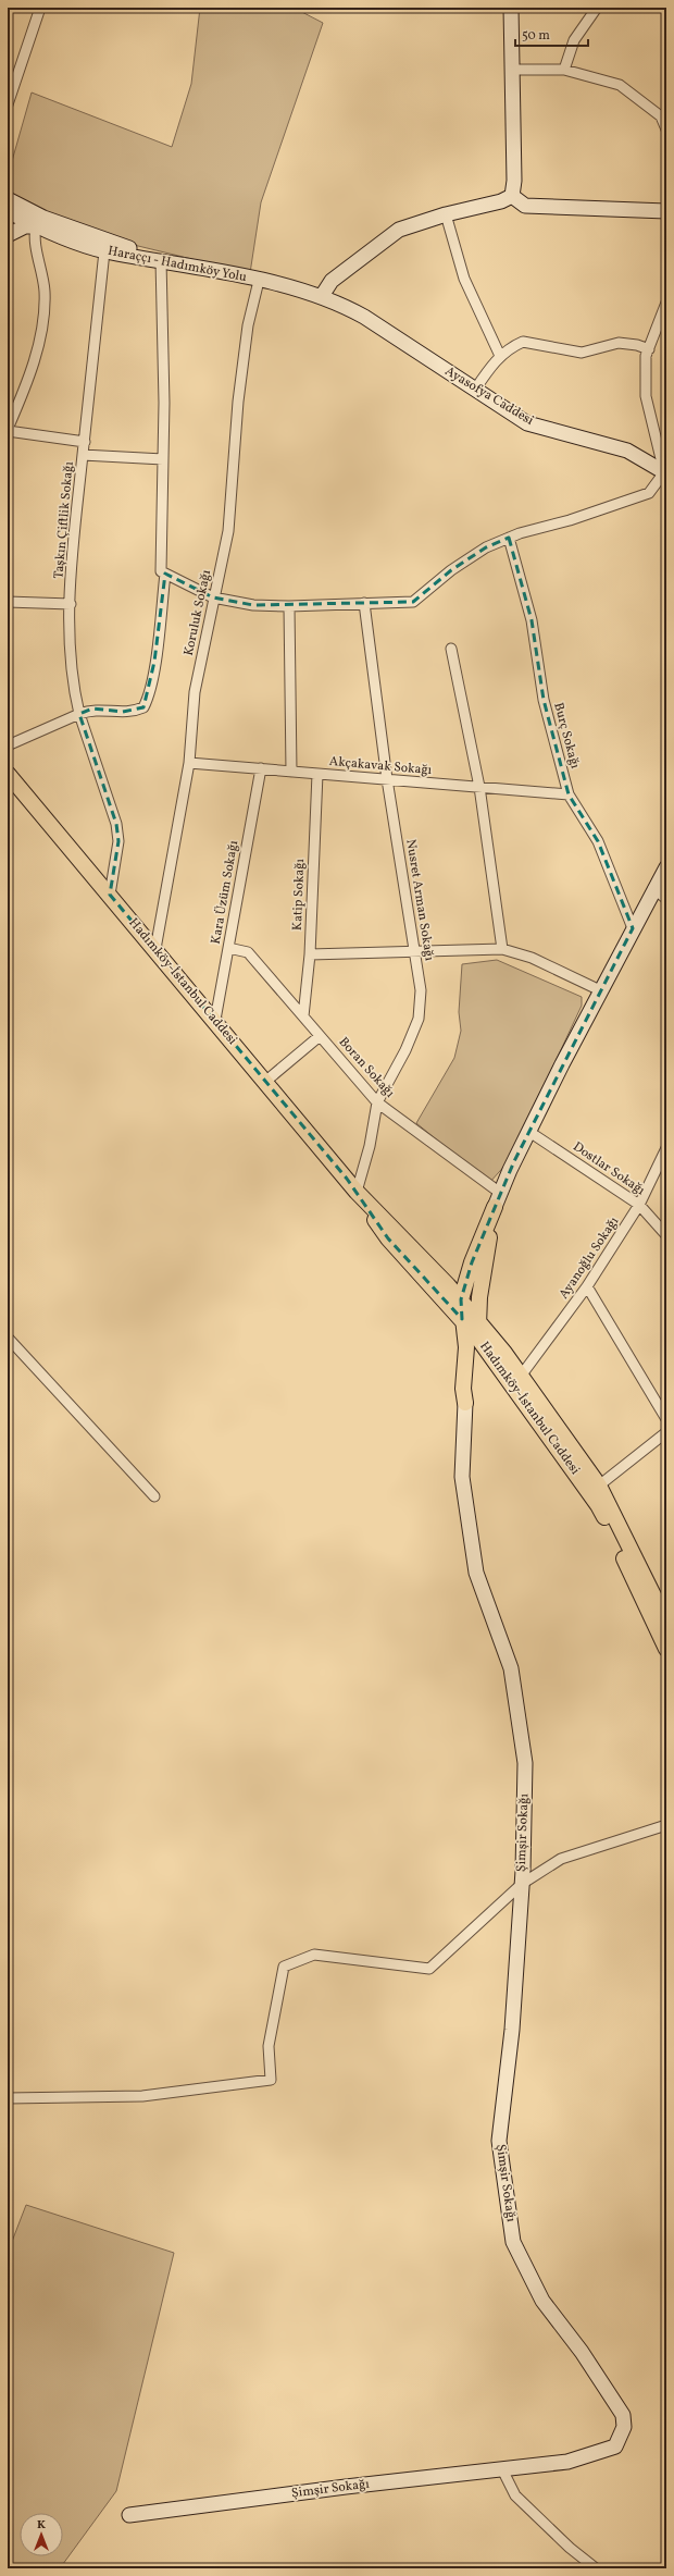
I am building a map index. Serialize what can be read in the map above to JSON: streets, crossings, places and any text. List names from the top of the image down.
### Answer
{
  "streets": {
    "main road": ["Hadımköy-İstanbul Caddesi"],
    "street": [
      "Haraççı - Hadımköy Yolu",
      "Ayasofya Caddesi",
      "Taşkın Çiftlik Sokağı",
      "Koruluk Sokağı",
      "Burç Sokağı",
      "Akçakavak Sokağı",
      "Kara Üzüm Sokağı",
      "Katip Sokağı",
      "Nusret Arman Sokağı",
      "Boran Sokağı",
      "Dostlar Sokağı",
      "Ayanoğlu Sokağı",
      "Şimşir Sokağı"
    ]
  },
  "crossings": [
    ["Haraççı - Hadımköy Yolu", "Ayasofya Caddesi"],
    ["Haraççı - Hadımköy Yolu", "Taşkın Çiftlik Sokağı"],
    ["Haraççı - Hadımköy Yolu", "Koruluk Sokağı"],
    ["Taşkın Çiftlik Sokağı", "Hadımköy-İstanbul Caddesi"],
    ["Koruluk Sokağı", "Akçakavak Sokağı"],
    ["Koruluk Sokağı", "Hadımköy-İstanbul Caddesi"],
    ["Burç Sokağı", "Akçakavak Sokağı"],
    ["Akçakavak Sokağı", "Kara Üzüm Sokağı"],
    ["Akçakavak Sokağı", "Katip Sokağı"],
    ["Akçakavak Sokağı", "Nusret Arman Sokağı"],
    ["Kara Üzüm Sokağı", "Hadımköy-İstanbul Caddesi"],
    ["Kara Üzüm Sokağı", "Boran Sokağı"],
    ["Katip Sokağı", "Boran Sokağı"],
    ["Nusret Arman Sokağı", "Hadımköy-İstanbul Caddesi"],
    ["Nusret Arman Sokağı", "Boran Sokağı"],
    ["Hadımköy-İstanbul Caddesi", "Ayanoğlu Sokağı"],
    ["Dostlar Sokağı", "Ayanoğlu Sokağı"]
  ],
  "scale_bar": "50 m",
  "north": "top"
}
